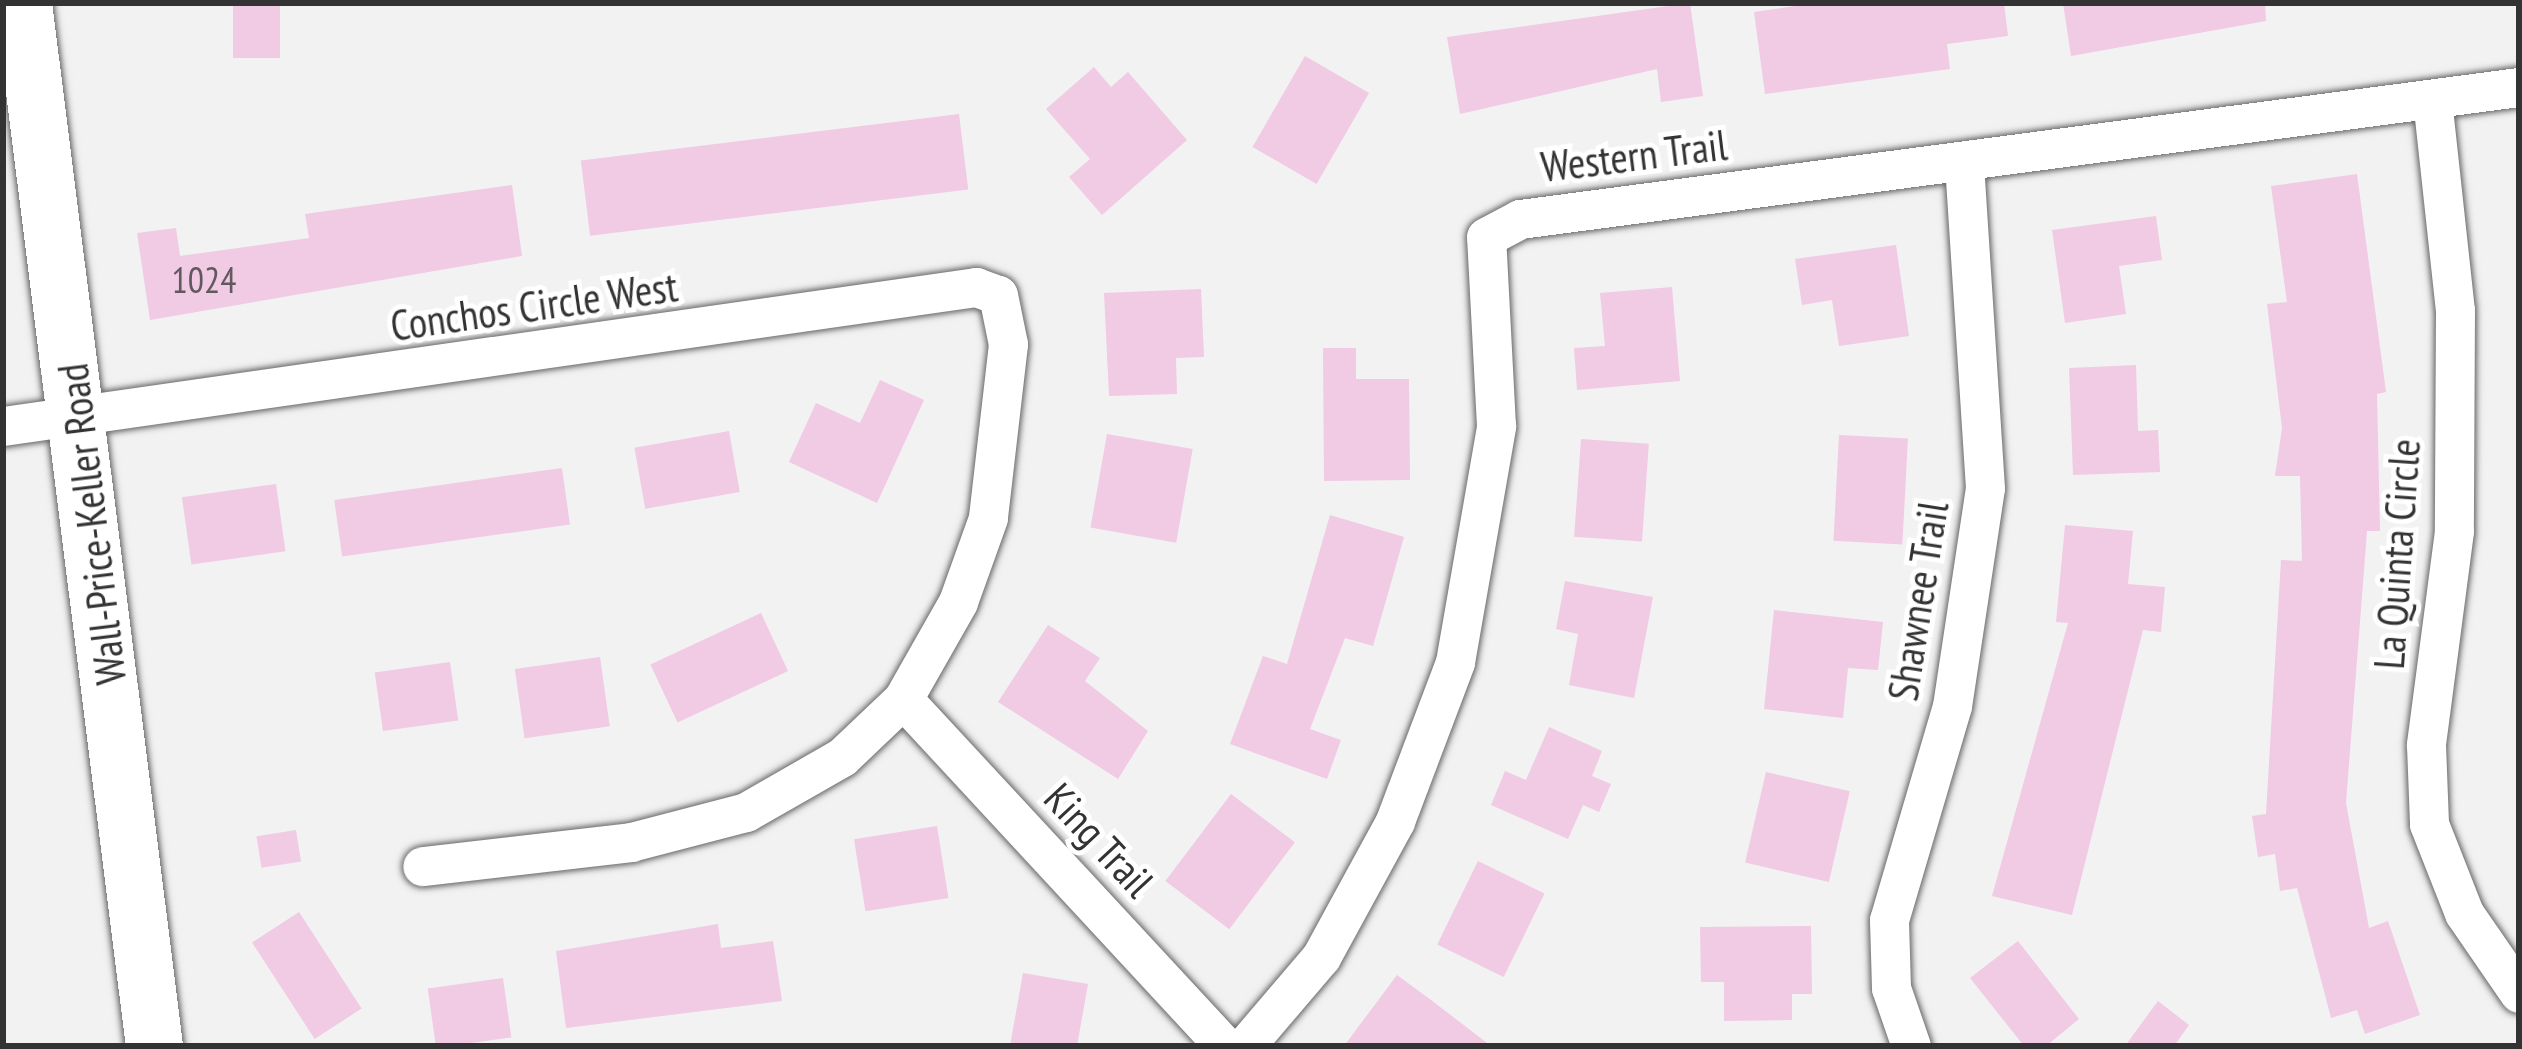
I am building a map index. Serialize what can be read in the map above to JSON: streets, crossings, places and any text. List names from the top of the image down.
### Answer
{
  "streets": {
    "street": [
      "Western Trail",
      "Conchos Circle West",
      "Wall-Price-Keller Road",
      "La Quinta Circle",
      "Shawnee Trail",
      "King Trail"
    ]
  },
  "crossings": [
    ["Western Trail", "La Quinta Circle"],
    ["Western Trail", "Shawnee Trail"],
    ["Conchos Circle West", "Wall-Price-Keller Road"],
    ["Conchos Circle West", "King Trail"]
  ],
  "house_numbers": ["1024"]
}
